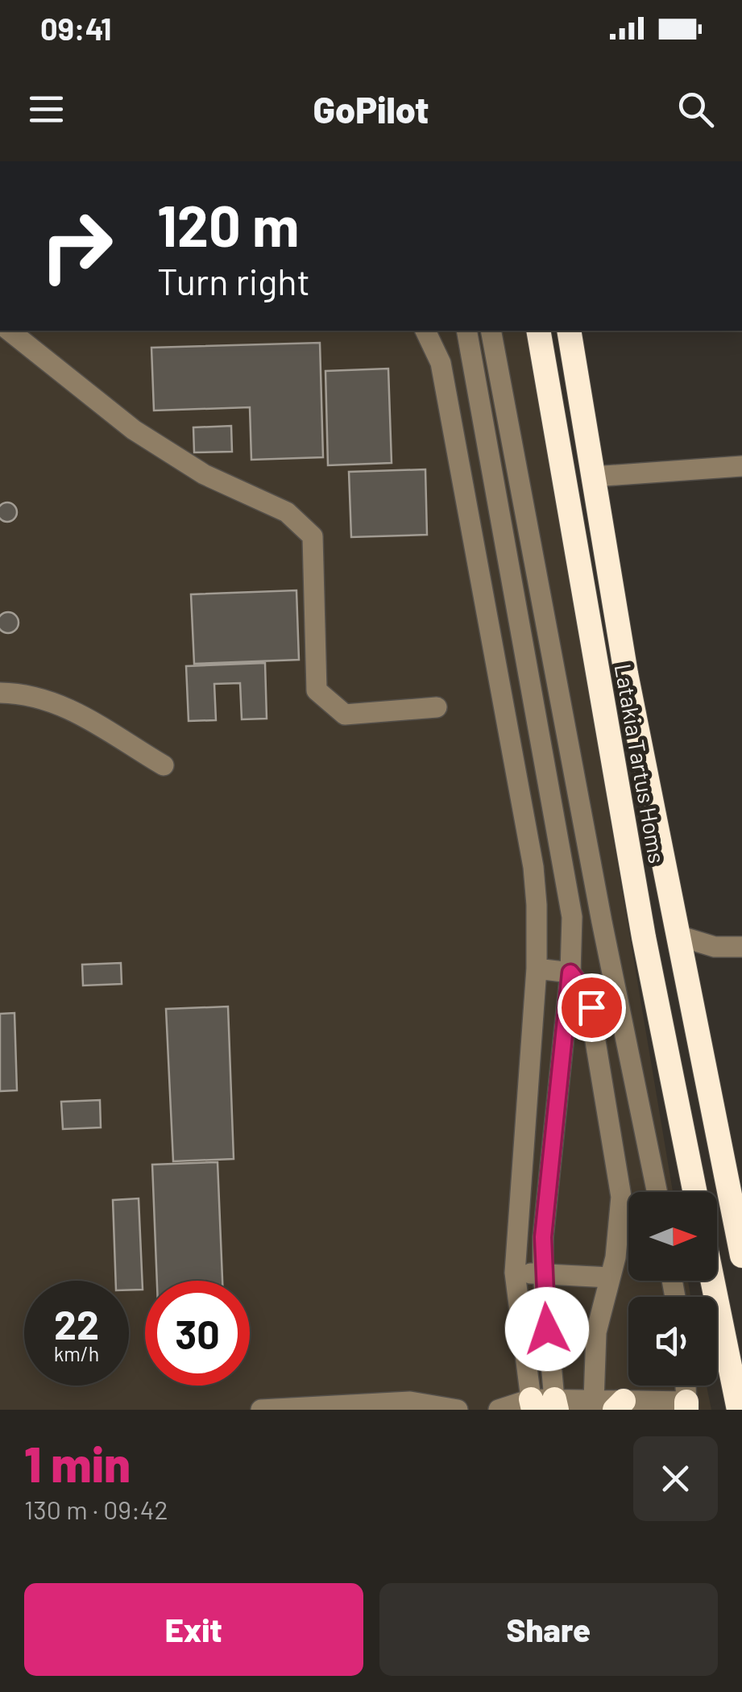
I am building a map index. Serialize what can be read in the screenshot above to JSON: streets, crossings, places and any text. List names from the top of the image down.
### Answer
{
  "streets": {
    "highway": ["Latakia Tartus Homs"]
  },
  "north": "right",
  "page": {
    "status": "09:41",
    "header": "GoPilot",
    "turn": ["120 m", "Turn right"],
    "speed": "22 km/h",
    "limit": "30",
    "heading": ["1 min", "130 m · 09:42"],
    "buttons": ["Exit", "Share"]
  }
}
